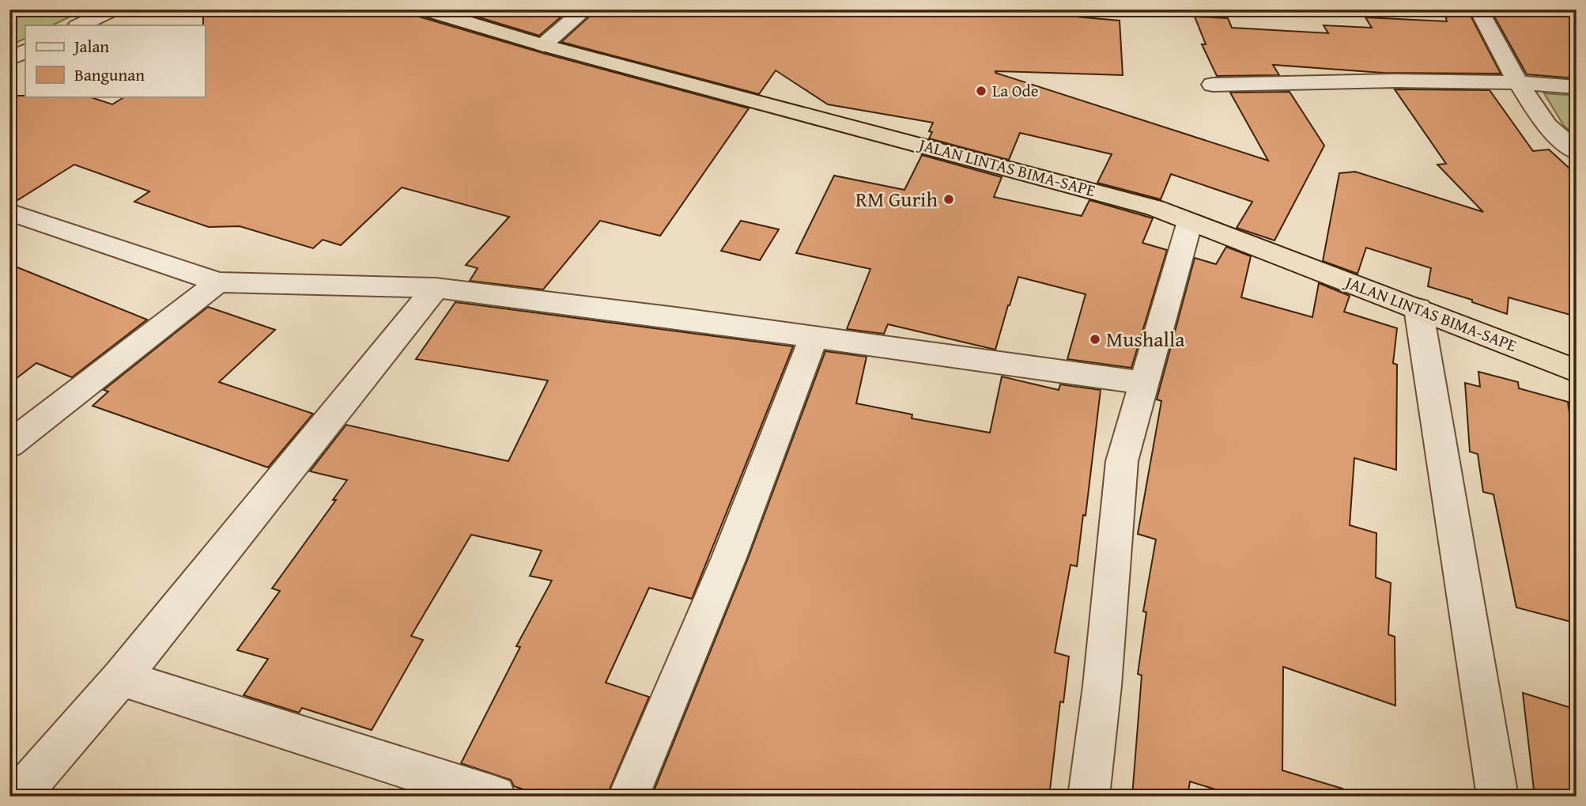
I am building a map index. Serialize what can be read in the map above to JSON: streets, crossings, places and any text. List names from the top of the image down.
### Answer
{
  "streets": {
    "highway": ["JALAN LINTAS BIMA-SAPE"]
  },
  "places": ["La Ode", "RM Gurih", "Mushalla"],
  "legend": ["Jalan", "Bangunan"]
}
